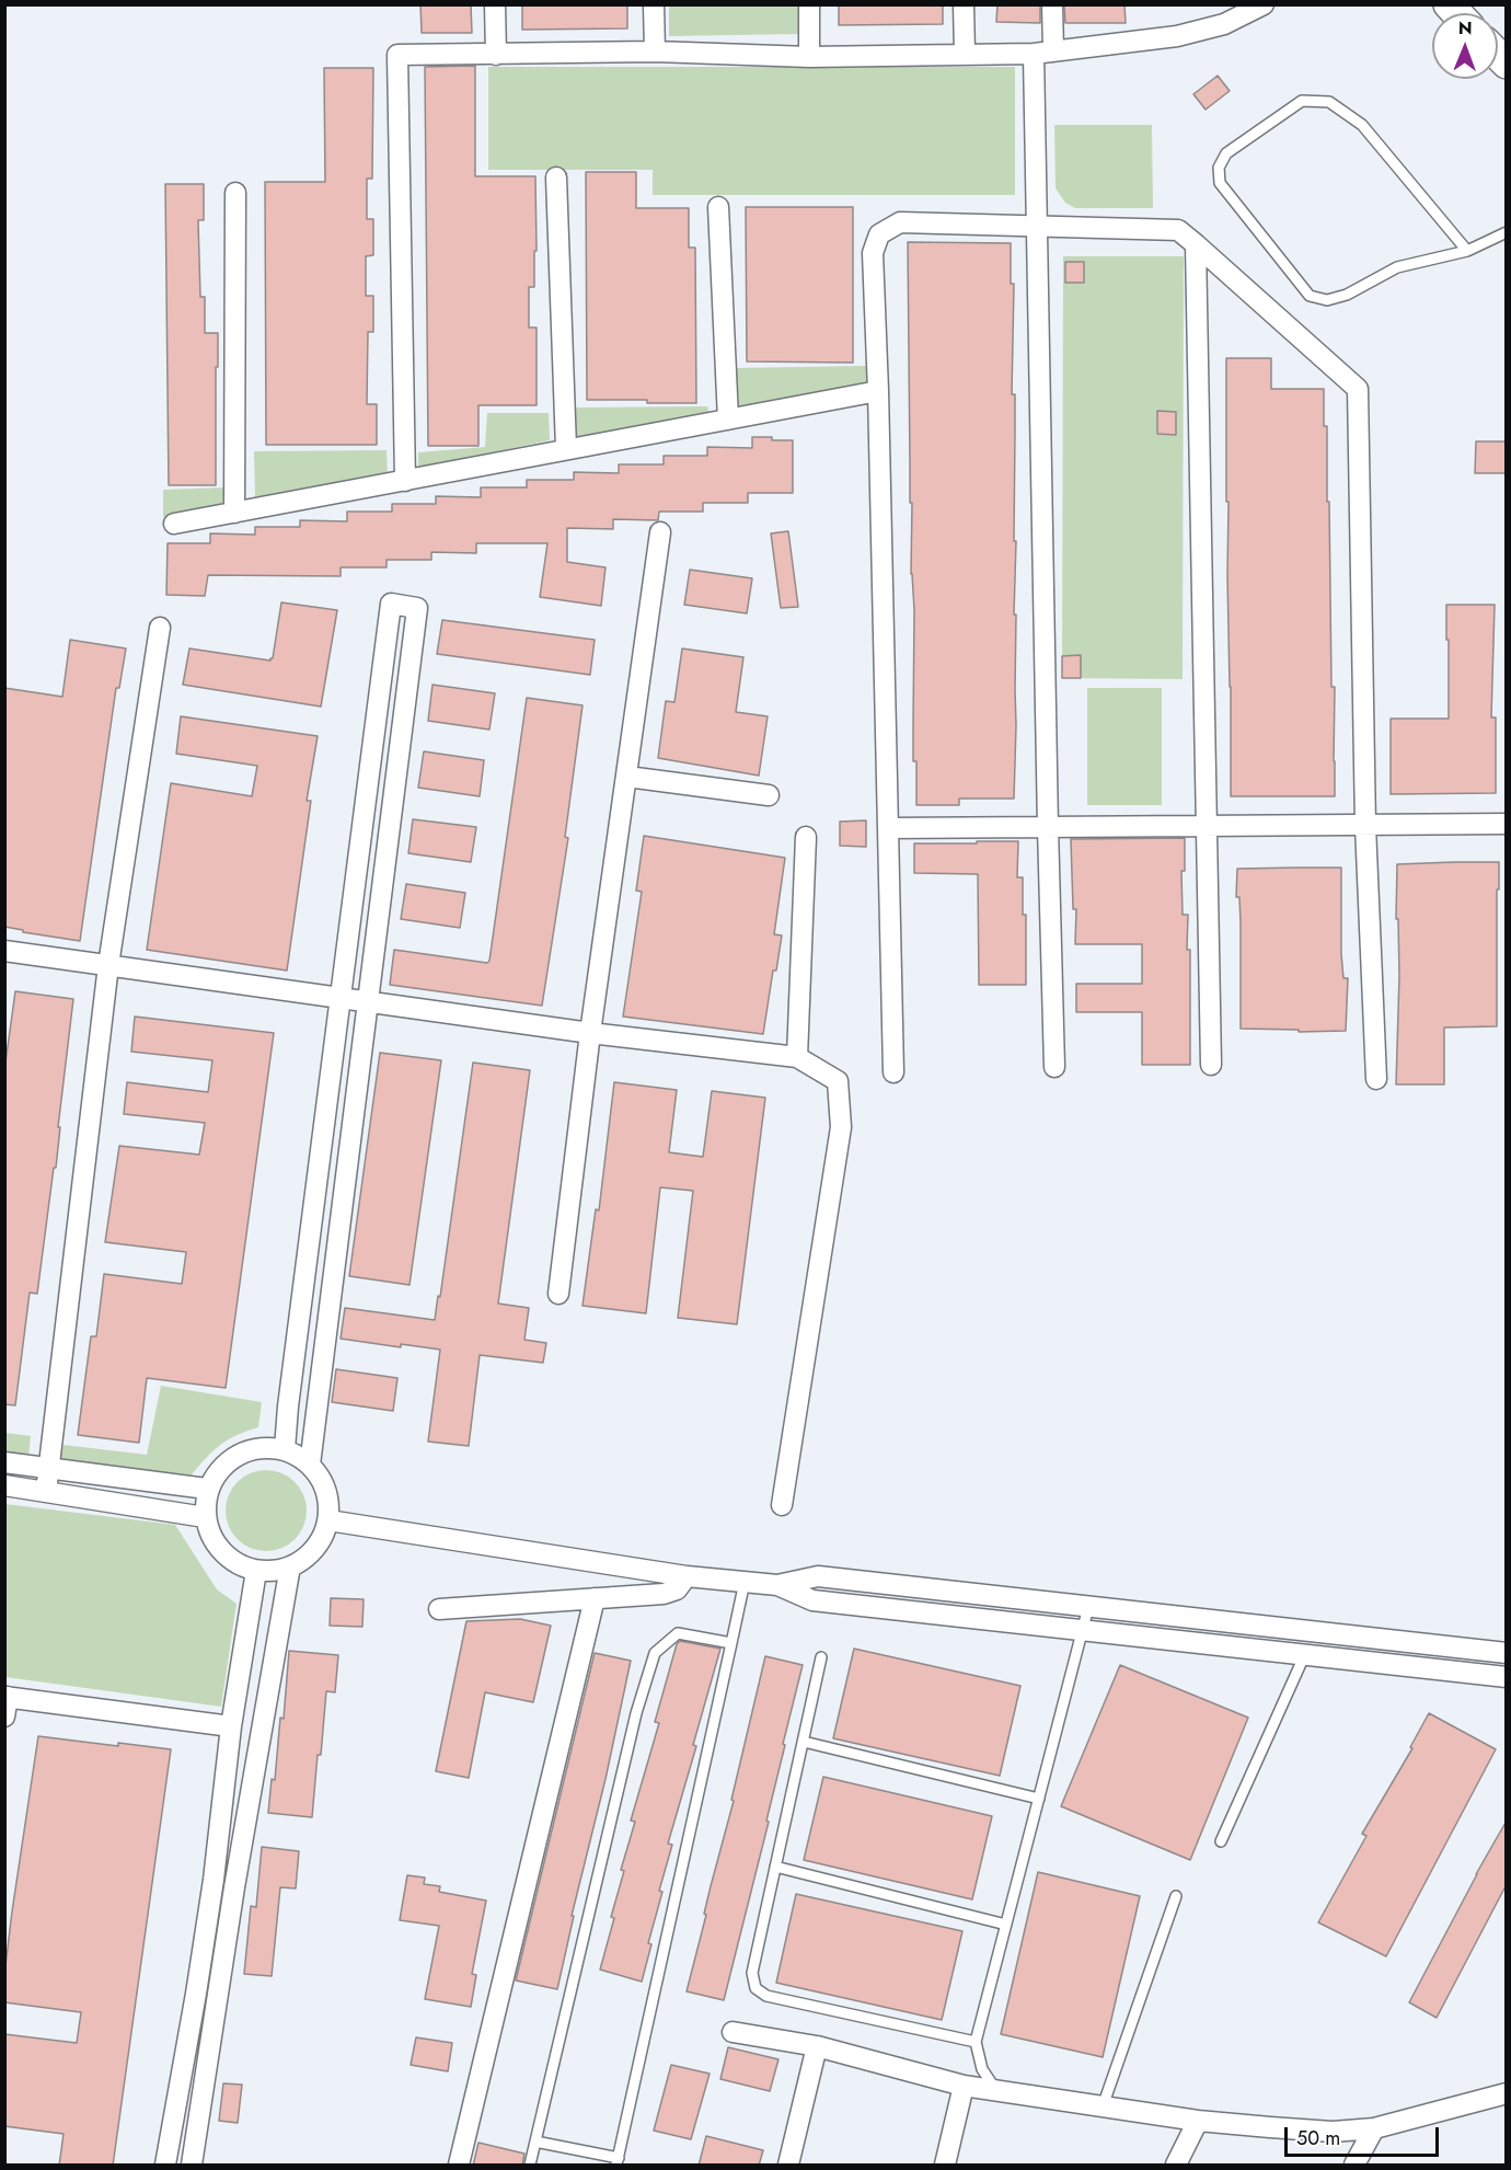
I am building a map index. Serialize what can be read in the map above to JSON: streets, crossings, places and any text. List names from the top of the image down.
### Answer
{
  "scale_bar": "50 m",
  "north": "top"
}
